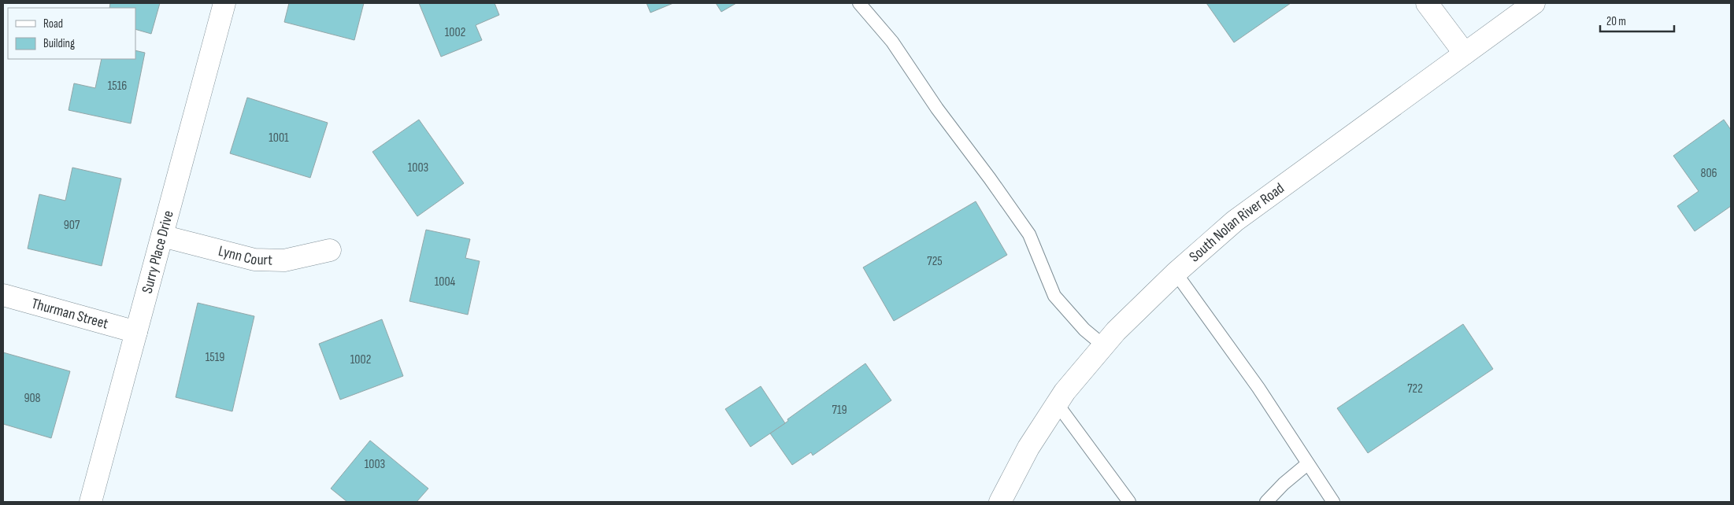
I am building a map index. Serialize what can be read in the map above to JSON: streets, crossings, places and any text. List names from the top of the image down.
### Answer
{
  "streets": {
    "street": [
      "South Nolan River Road",
      "Surry Place Drive",
      "Lynn Court",
      "Thurman Street"
    ]
  },
  "crossings": [
    ["Surry Place Drive", "Lynn Court"],
    ["Surry Place Drive", "Thurman Street"]
  ],
  "house_numbers": [
    "1002",
    "1516",
    "1001",
    "1003",
    "806",
    "907",
    "725",
    "1004",
    "1519",
    "1002",
    "722",
    "908",
    "719",
    "1003"
  ],
  "legend": ["Road", "Building"],
  "scale_bar": "20 m"
}
